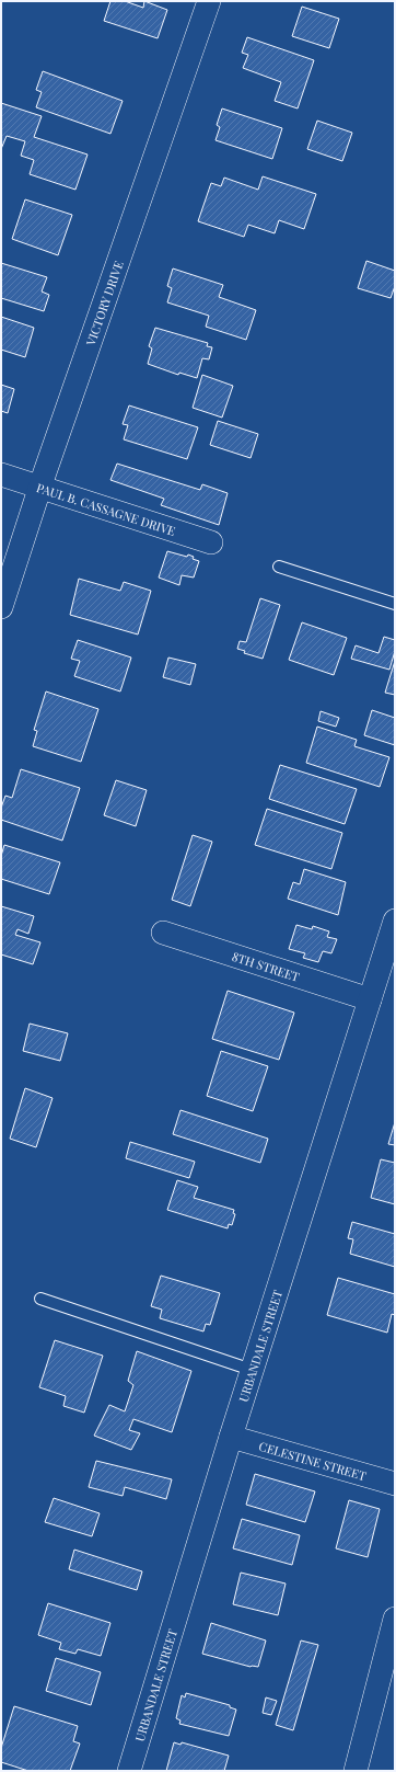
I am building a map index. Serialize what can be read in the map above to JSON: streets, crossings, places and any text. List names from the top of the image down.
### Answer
{
  "streets": {
    "street": [
      "VICTORY DRIVE",
      "PAUL B. CASSAGNE DRIVE",
      "8TH STREET",
      "URBANDALE STREET",
      "CELESTINE STREET"
    ]
  },
  "crossings": [
    ["VICTORY DRIVE", "PAUL B. CASSAGNE DRIVE"],
    ["8TH STREET", "URBANDALE STREET"],
    ["URBANDALE STREET", "CELESTINE STREET"]
  ]
}
